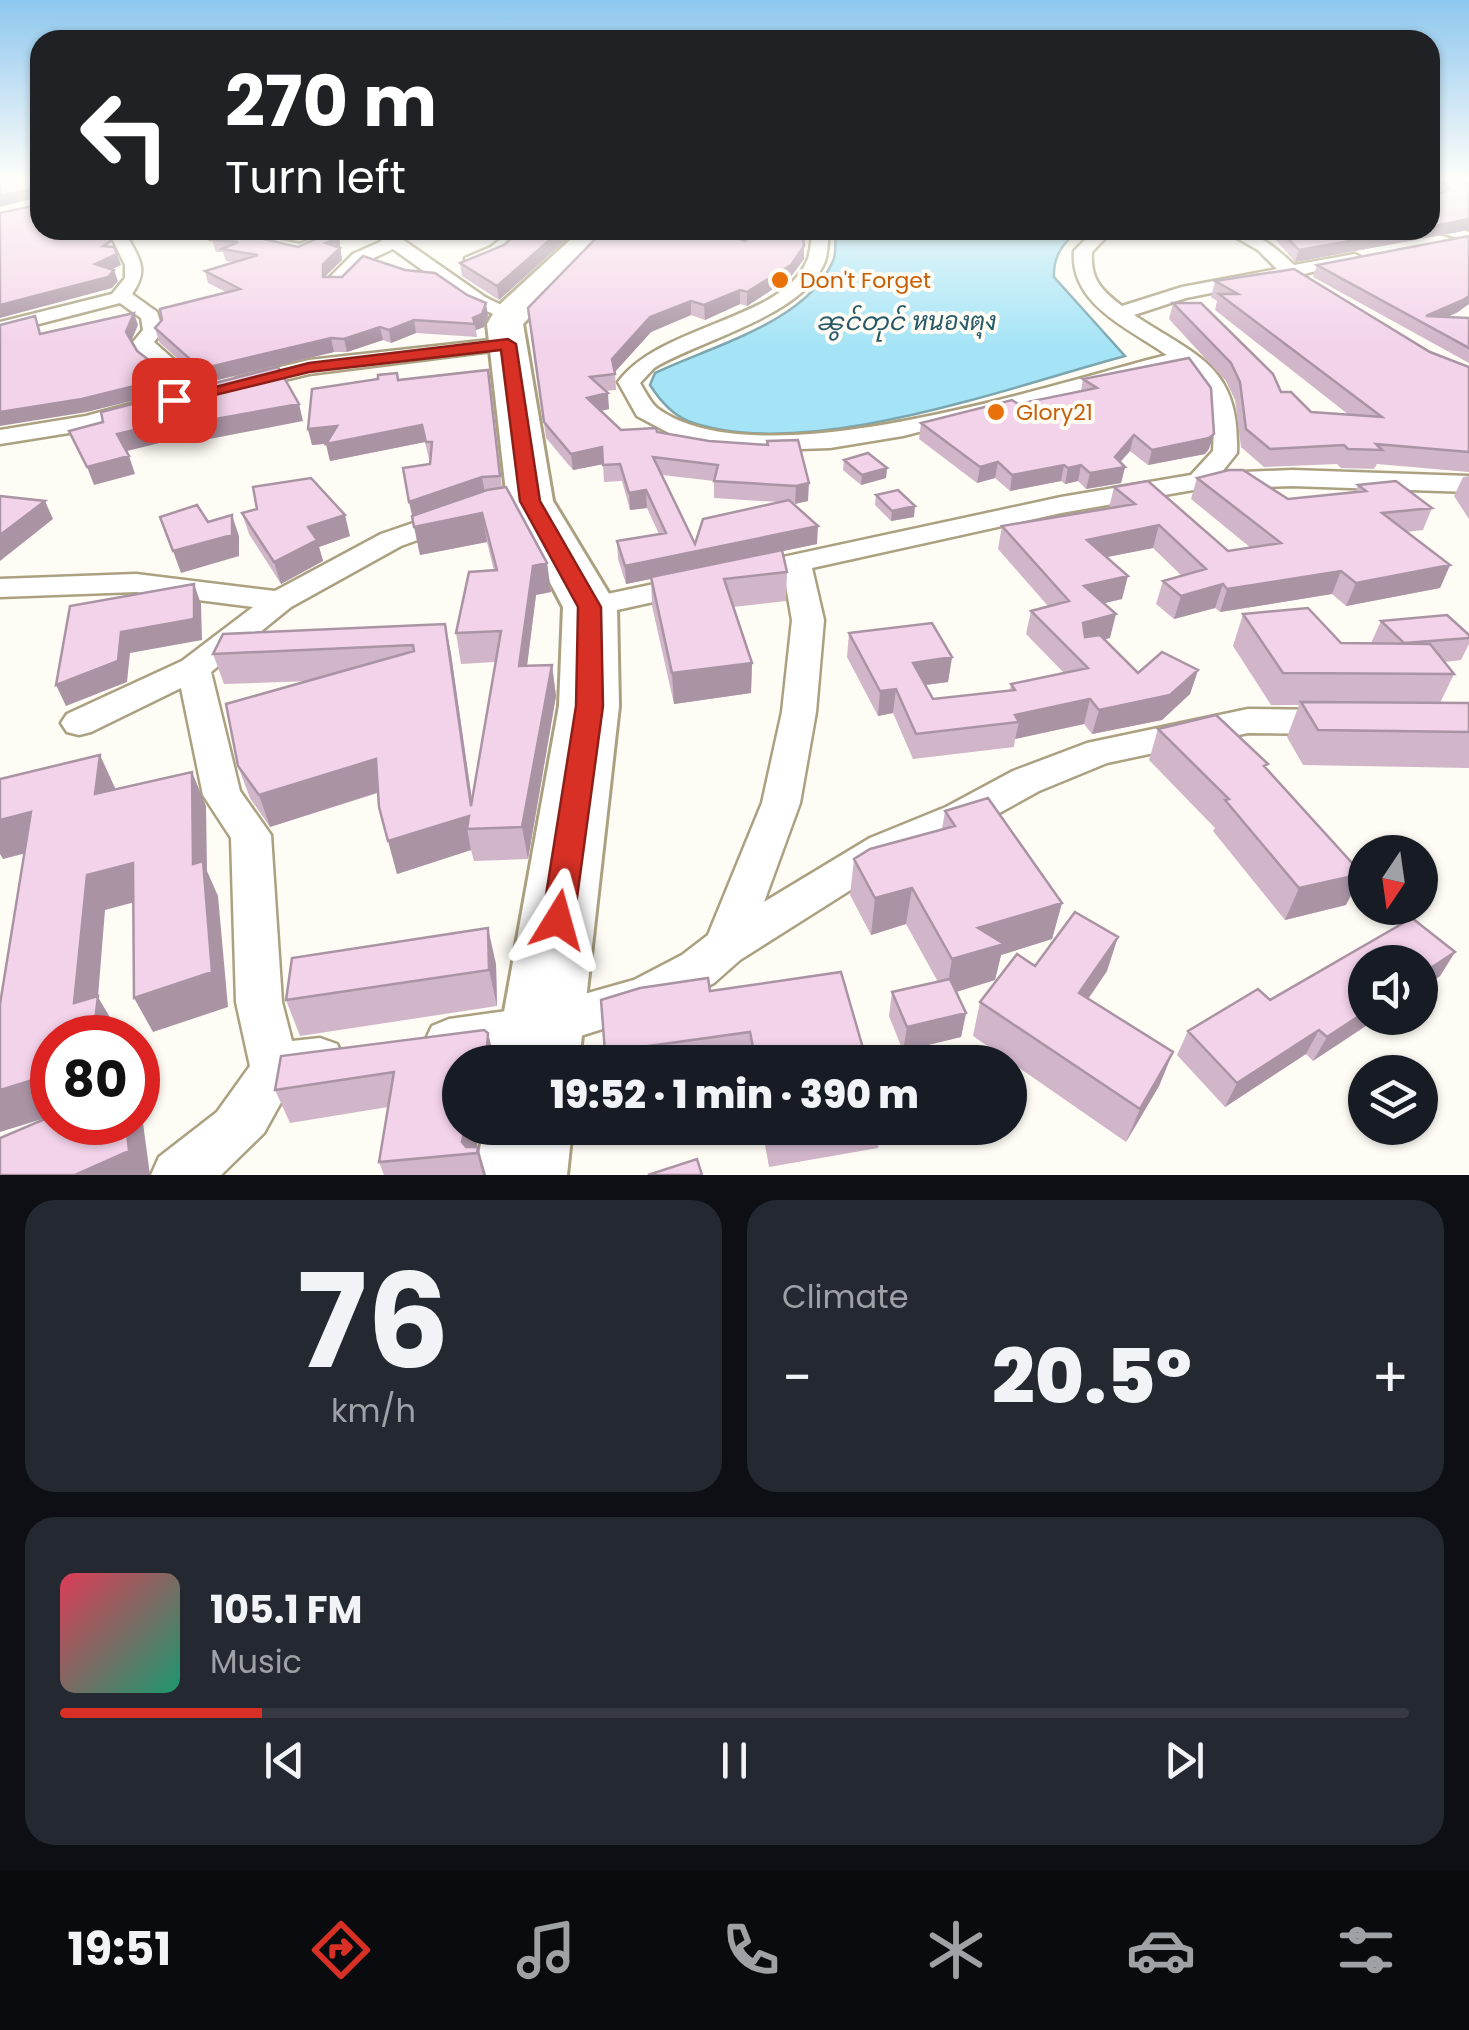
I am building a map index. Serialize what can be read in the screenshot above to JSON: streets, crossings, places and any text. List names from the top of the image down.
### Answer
{
  "water": ["ၼွင်တုင် หนองตุง"],
  "places": ["Don't Forget", "Glory21"],
  "north": "bottom",
  "page": {
    "turn": ["270 m", "Turn left"],
    "limit": "80",
    "trip": "19:52 · 1 min · 390 m",
    "tile": [
      ["76", "km/h"],
      "Climate"
    ],
    "heat": ["−", "20.5°", "+"],
    "song": ["105.1 FM", "Music"],
    "tabs": "19:51"
  }
}
